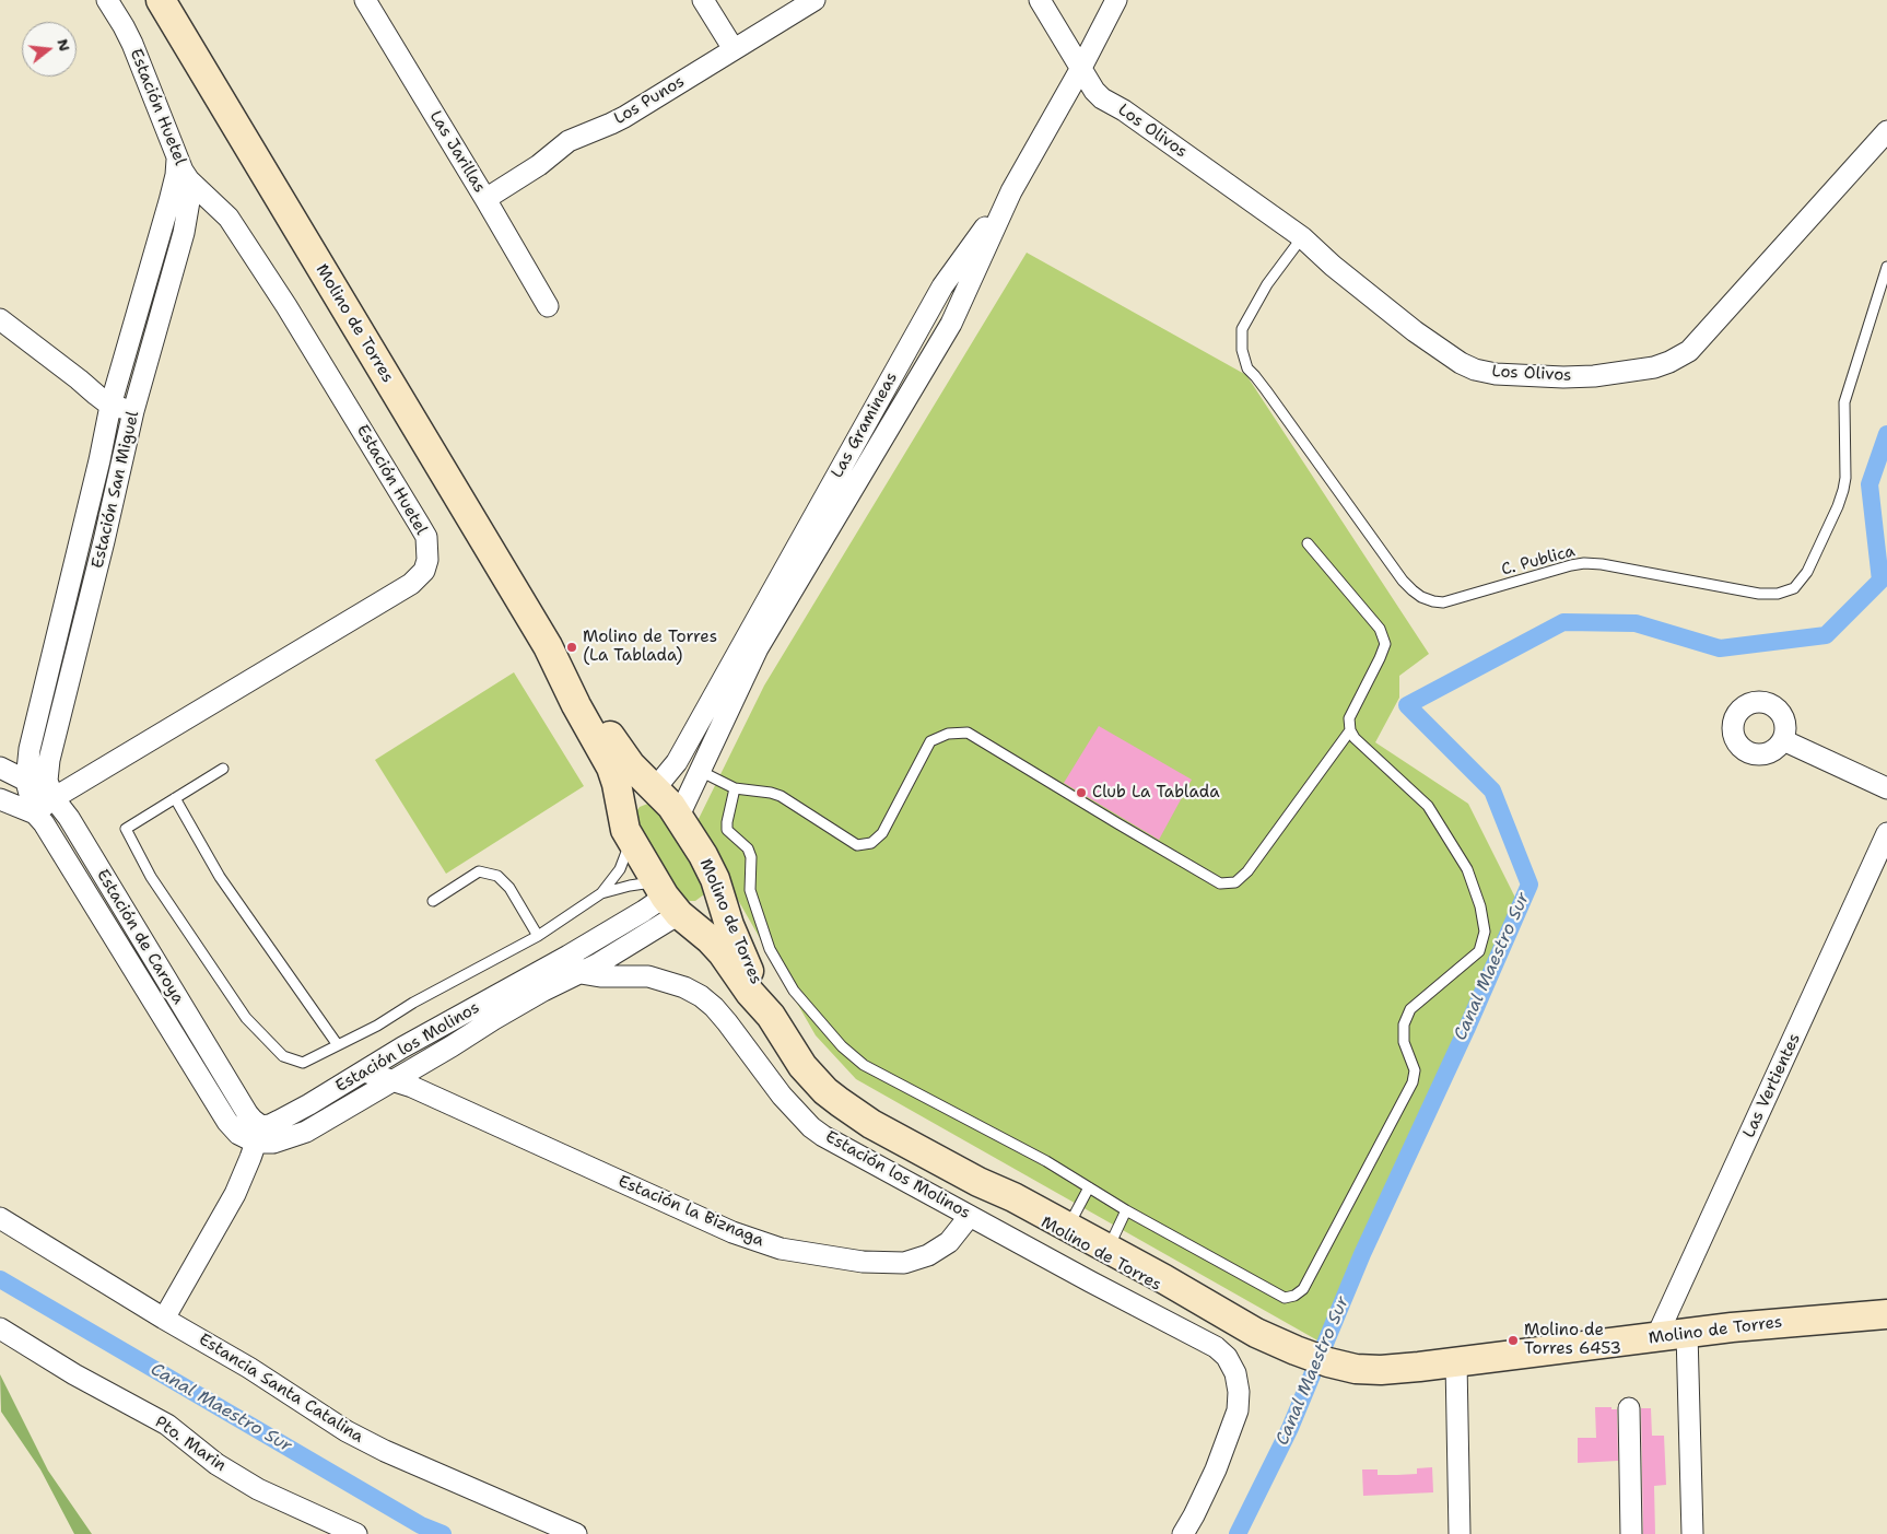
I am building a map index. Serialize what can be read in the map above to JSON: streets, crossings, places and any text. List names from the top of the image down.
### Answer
{
  "streets": {
    "main road": ["Molino de Torres"],
    "street": [
      "Los Punos",
      "Estación Huetel",
      "Los Olivos",
      "Las Jarillas",
      "Las Gramineas",
      "Estación San Miguel",
      "Estación de Caroya",
      "Estación los Molinos",
      "Las Vertientes",
      "Estación la Biznaga",
      "Estancia Santa Catalina",
      "Pto. Marin"
    ],
    "lane": ["C. Publica"]
  },
  "crossings": [
    ["Los Punos", "Las Jarillas"],
    ["Estación Huetel", "Estación San Miguel"],
    ["Estación Huetel", "Estación de Caroya"],
    ["Los Olivos", "Las Gramineas"],
    ["Los Olivos", "C. Publica"],
    ["Molino de Torres", "Estación los Molinos"],
    ["Molino de Torres", "Las Vertientes"],
    ["Estación San Miguel", "Estación de Caroya"],
    ["Estación de Caroya", "Estación los Molinos"],
    ["Estación los Molinos", "Estación la Biznaga"]
  ],
  "water": ["Canal Maestro Sur"],
  "places": ["Molino de Torres (La Tablada)", "Club La Tablada", "Molino de Torres 6453"],
  "north": "right"
}
